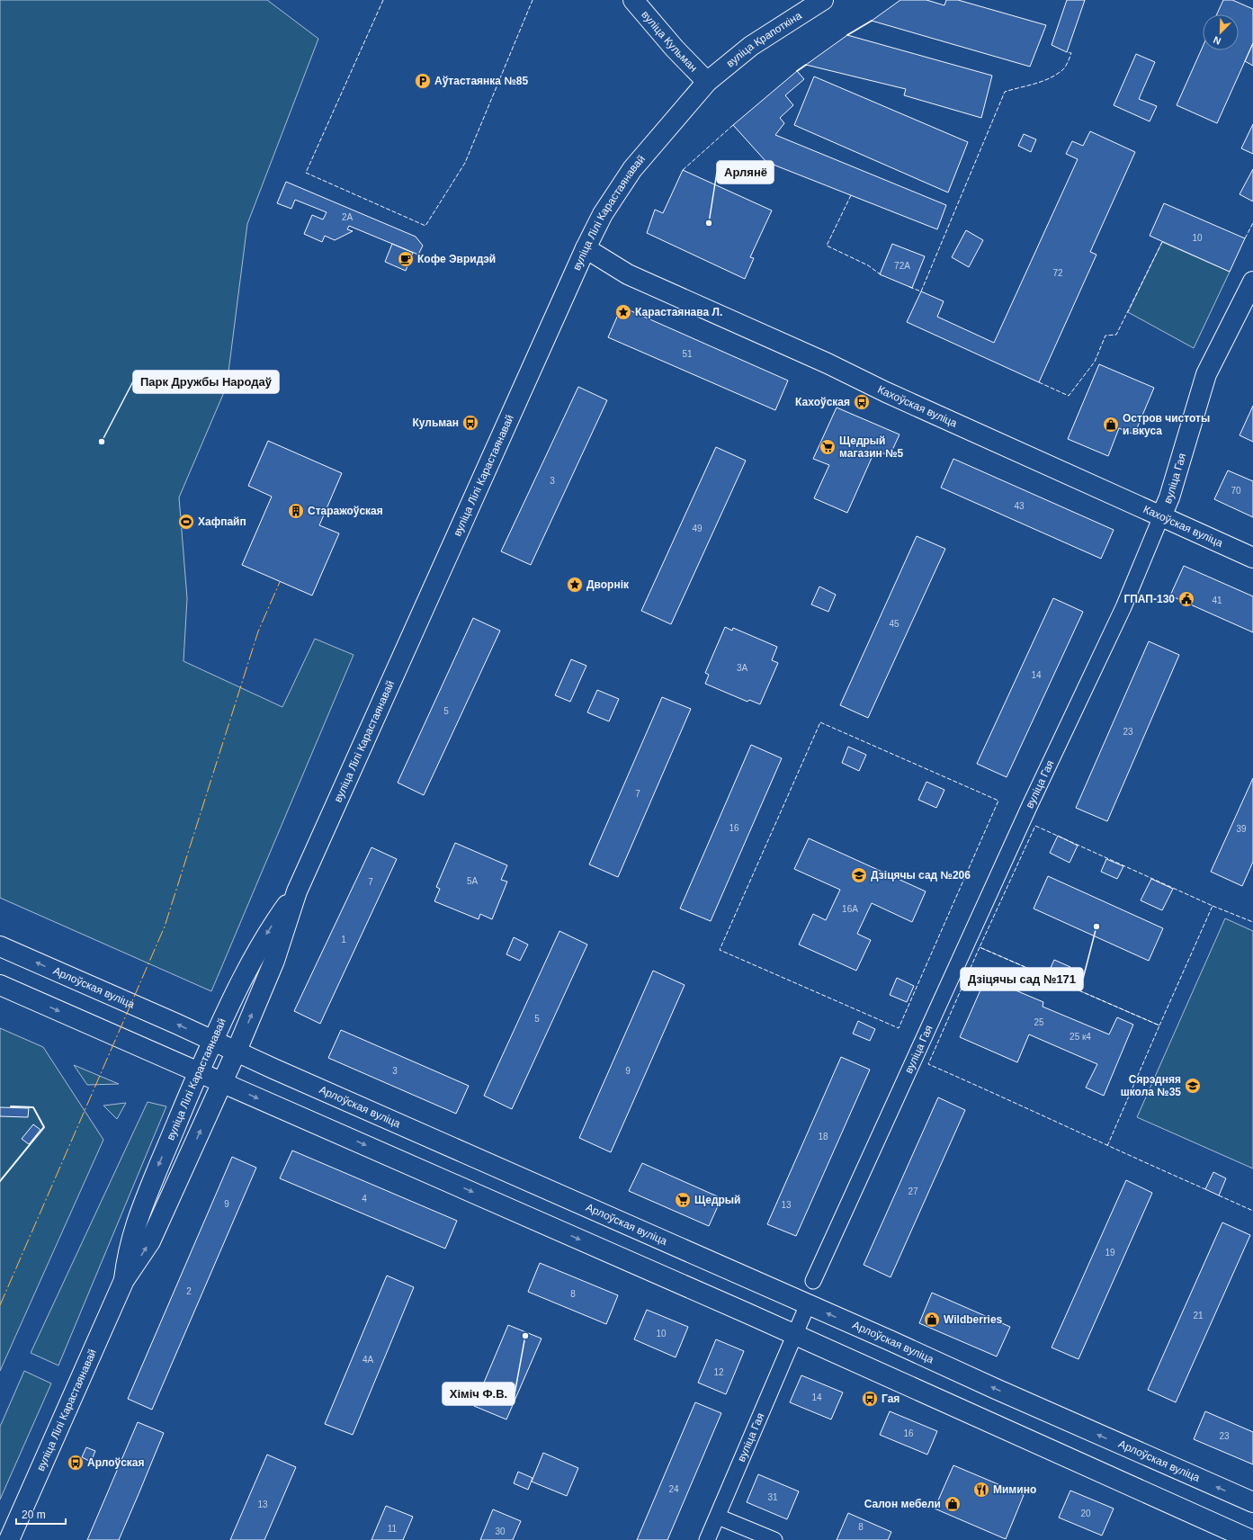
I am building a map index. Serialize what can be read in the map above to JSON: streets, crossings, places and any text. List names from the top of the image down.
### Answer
{
  "streets": {
    "main road": [
      "вуліца Крапоткіна",
      "вуліца Кульман",
      "вуліца Лілі Карастаянавай",
      "Кахоўская вуліца",
      "вуліца Гая",
      "Арлоўская вуліца"
    ]
  },
  "crossings": [
    ["вуліца Крапоткіна", "вуліца Кульман"],
    ["вуліца Крапоткіна", "вуліца Лілі Карастаянавай"],
    ["вуліца Кульман", "вуліца Лілі Карастаянавай"],
    ["вуліца Лілі Карастаянавай", "Кахоўская вуліца"],
    ["вуліца Лілі Карастаянавай", "Арлоўская вуліца"],
    ["Кахоўская вуліца", "вуліца Гая"],
    ["вуліца Гая", "Арлоўская вуліца"]
  ],
  "places": {
    "parking": ["Аўтастаянка №85"],
    "other": [
      "Арлянё",
      "Парк Дружбы Народаў",
      "Дзіцячы сад №171",
      "Хіміч Ф.В."
    ],
    "cafe": ["Кофе Эвридэй"],
    "place": ["Карастаянава Л.", "Дворнік"],
    "bus stop": [
      "Кахоўская",
      "Кульман",
      "Гая",
      "Арлоўская"
    ],
    "shop": ["Остров чистоты и вкуса", "Wildberries", "Салон мебели"],
    "supermarket": ["Щедрый магазин №5", "Щедрый"],
    "building": ["Старажоўская"],
    "sports": ["Хафпайп"],
    "public building": ["ГПАП-130"],
    "school or university": ["Дзіцячы сад №206", "Сярэдняя школа №35"],
    "restaurant": ["Мимино"]
  },
  "house_numbers": [
    "2А",
    "10",
    "72А",
    "72",
    "51",
    "3",
    "70",
    "43",
    "49",
    "41",
    "45",
    "3А",
    "14",
    "5",
    "23",
    "7",
    "16",
    "39",
    "5А",
    "7",
    "16А",
    "1",
    "5",
    "25",
    "25 к4",
    "3",
    "9",
    "18",
    "27",
    "4",
    "9",
    "13",
    "19",
    "2",
    "8",
    "21",
    "10",
    "4А",
    "12",
    "14",
    "16",
    "23",
    "24",
    "31",
    "13",
    "20",
    "8",
    "11",
    "30"
  ],
  "scale_bar": "20 m",
  "north": "bottom left"
}
